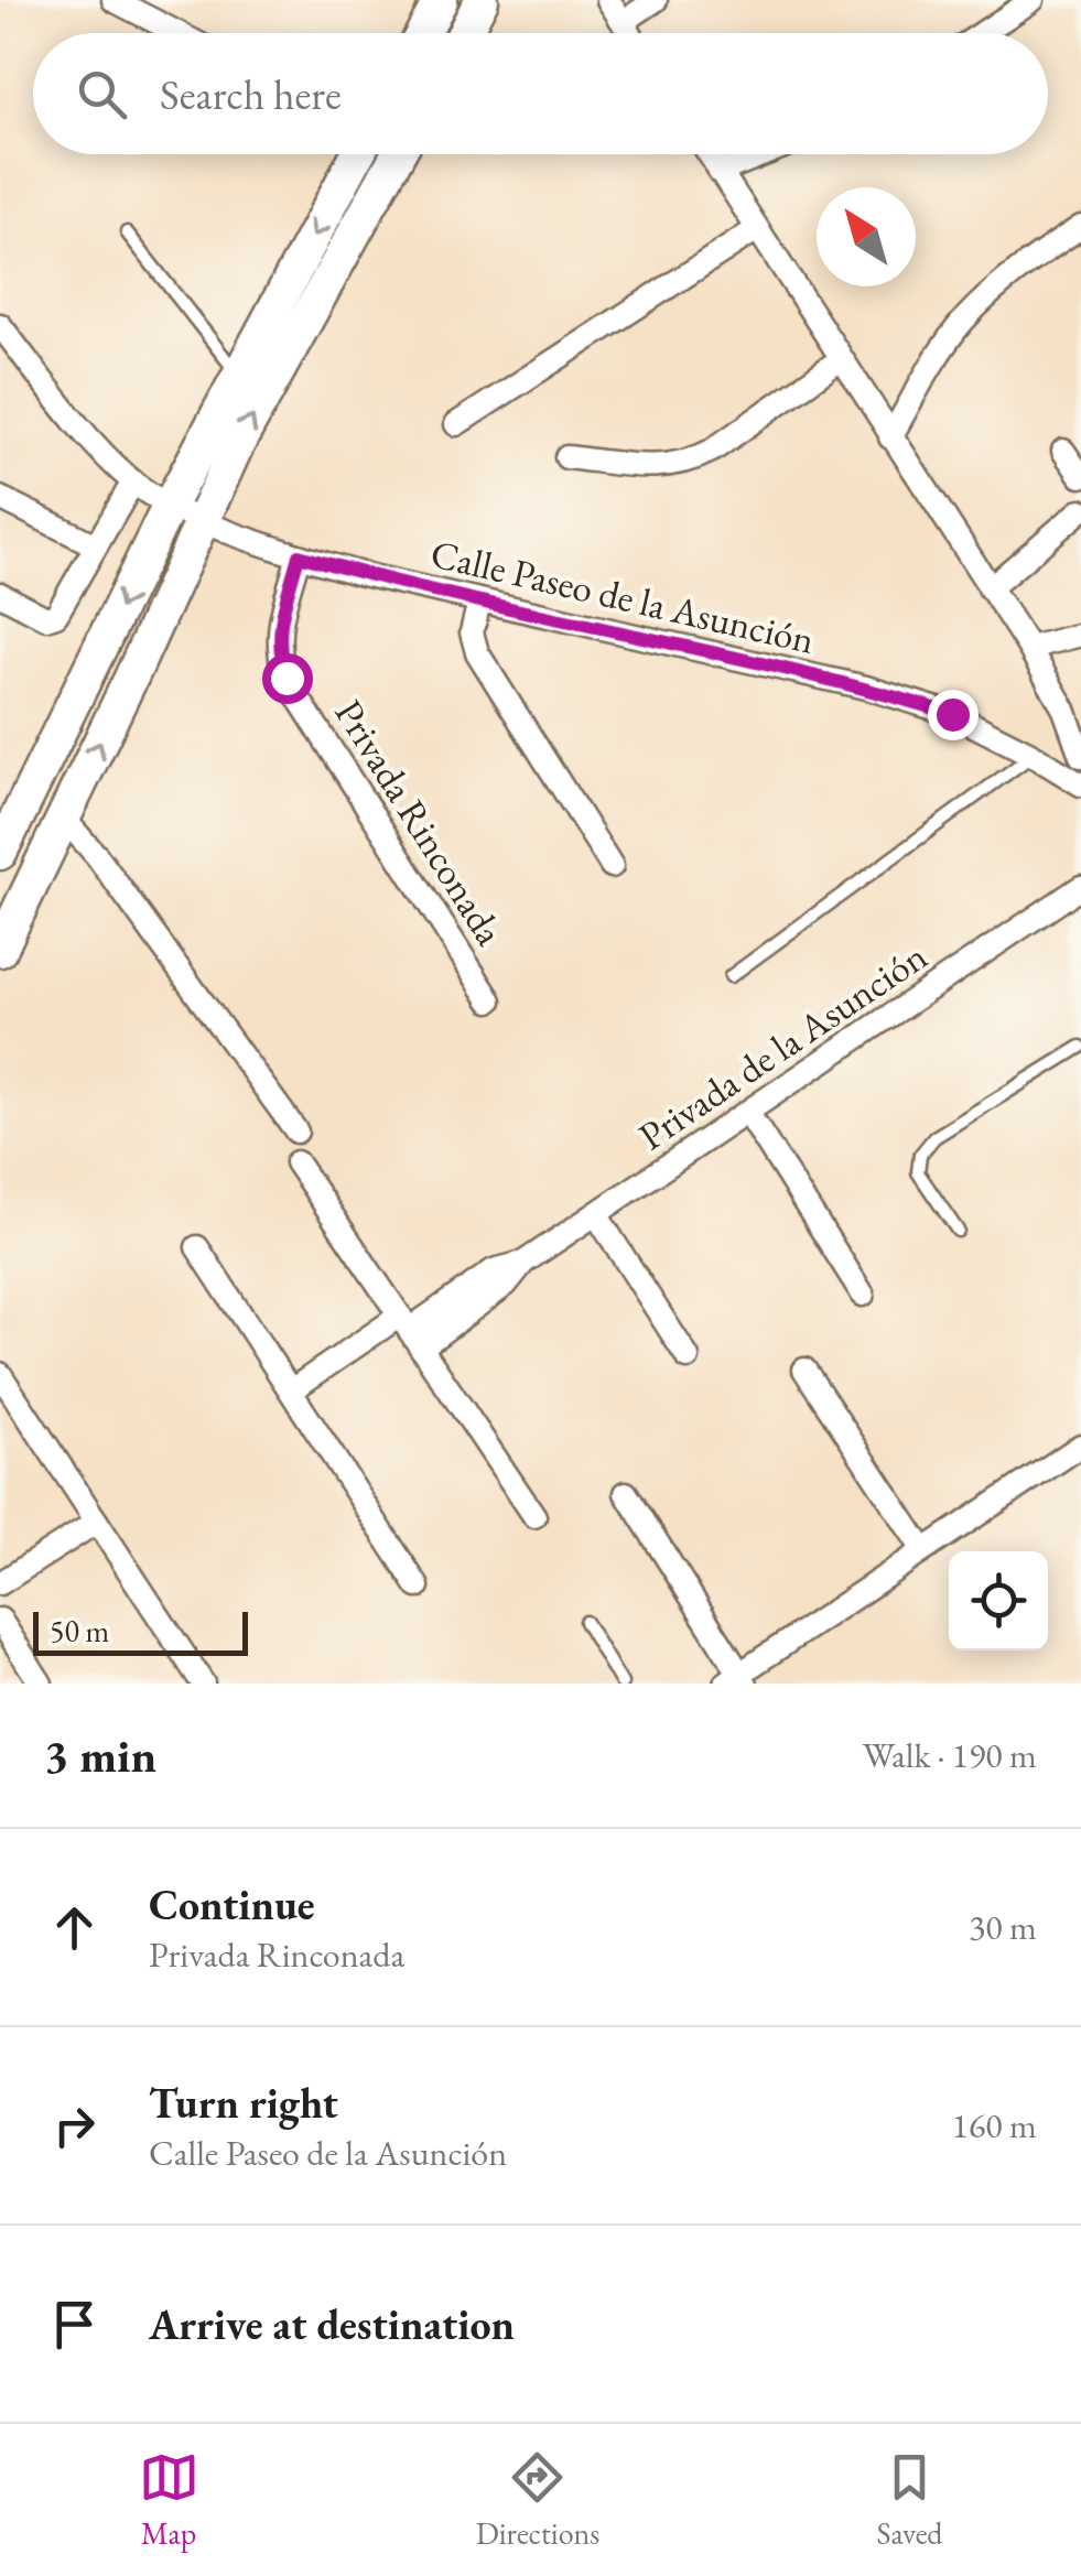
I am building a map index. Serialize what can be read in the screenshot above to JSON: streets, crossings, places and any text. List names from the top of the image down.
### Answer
{
  "streets": {
    "street": ["Calle Paseo de la Asunción", "Privada Rinconada", "Privada de la Asunción"]
  },
  "crossings": [
    ["Calle Paseo de la Asunción", "Privada Rinconada"]
  ],
  "scale_bar": "50 m",
  "north": "top left",
  "page": {
    "search": "Search here",
    "scale": "50 m",
    "heading": ["3 min", "Walk · 190 m"],
    "list": [
      ["Continue", "Privada Rinconada", "30 m"],
      ["Turn right", "Calle Paseo de la Asunción", "160 m"],
      "Arrive at destination"
    ],
    "nav": ["Map", "Directions", "Saved"]
  }
}
